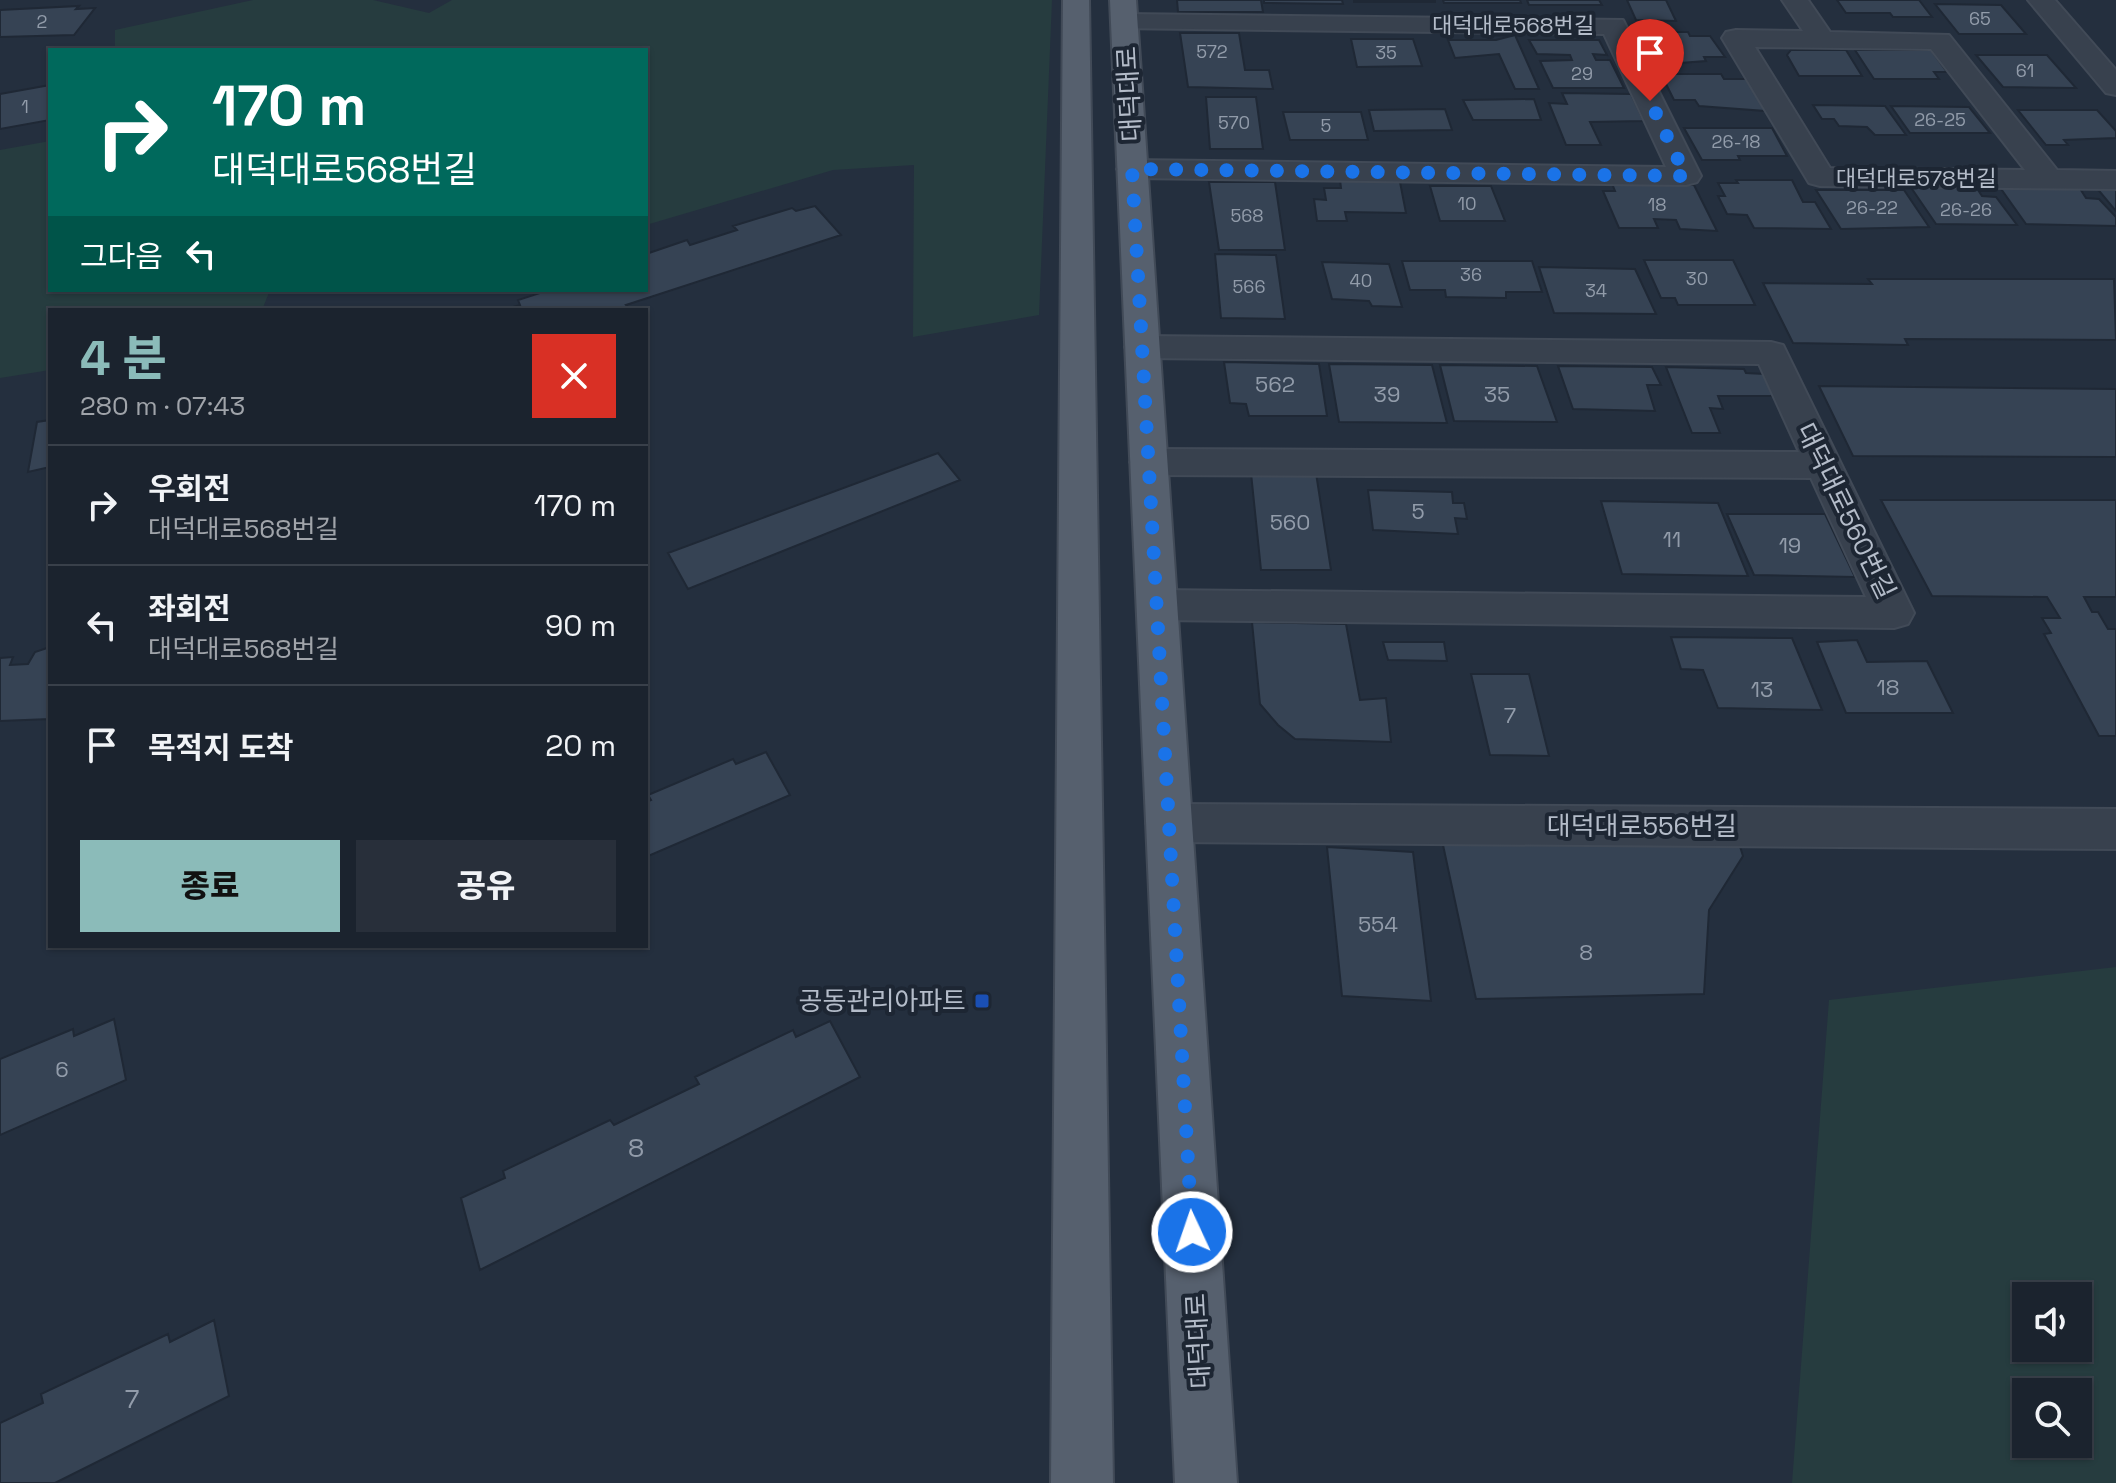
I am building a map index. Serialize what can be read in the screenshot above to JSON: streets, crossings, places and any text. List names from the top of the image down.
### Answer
{
  "streets": {
    "main road": ["대덕대로"],
    "street": [
      "대덕대로568번길",
      "대덕대로578번길",
      "대덕대로560번길",
      "대덕대로556번길"
    ]
  },
  "crossings": [
    ["대덕대로568번길", "대덕대로"],
    ["대덕대로", "대덕대로560번길"],
    ["대덕대로", "대덕대로556번길"]
  ],
  "places": {
    "transit": ["공동관리아파트"]
  },
  "house_numbers": [
    "65",
    "2",
    "572",
    "35",
    "61",
    "29",
    "1",
    "26-25",
    "570",
    "5",
    "26-18",
    "10",
    "18",
    "26-22",
    "26-26",
    "568",
    "36",
    "30",
    "40",
    "566",
    "34",
    "562",
    "39",
    "35",
    "5",
    "560",
    "11",
    "19",
    "18",
    "13",
    "7",
    "554",
    "8",
    "6",
    "8",
    "7"
  ],
  "page": {
    "turn": ["170 m", "대덕대로568번길"],
    "then": "그다음",
    "heading": ["4 분", "280 m · 07:43"],
    "list": [
      {
        "name": "우회전",
        "note": "대덕대로568번길",
        "value": "170 m"
      },
      {
        "name": "좌회전",
        "note": "대덕대로568번길",
        "value": "90 m"
      },
      {
        "name": "목적지 도착",
        "value": "20 m"
      }
    ],
    "buttons": ["종료", "공유"]
  }
}
